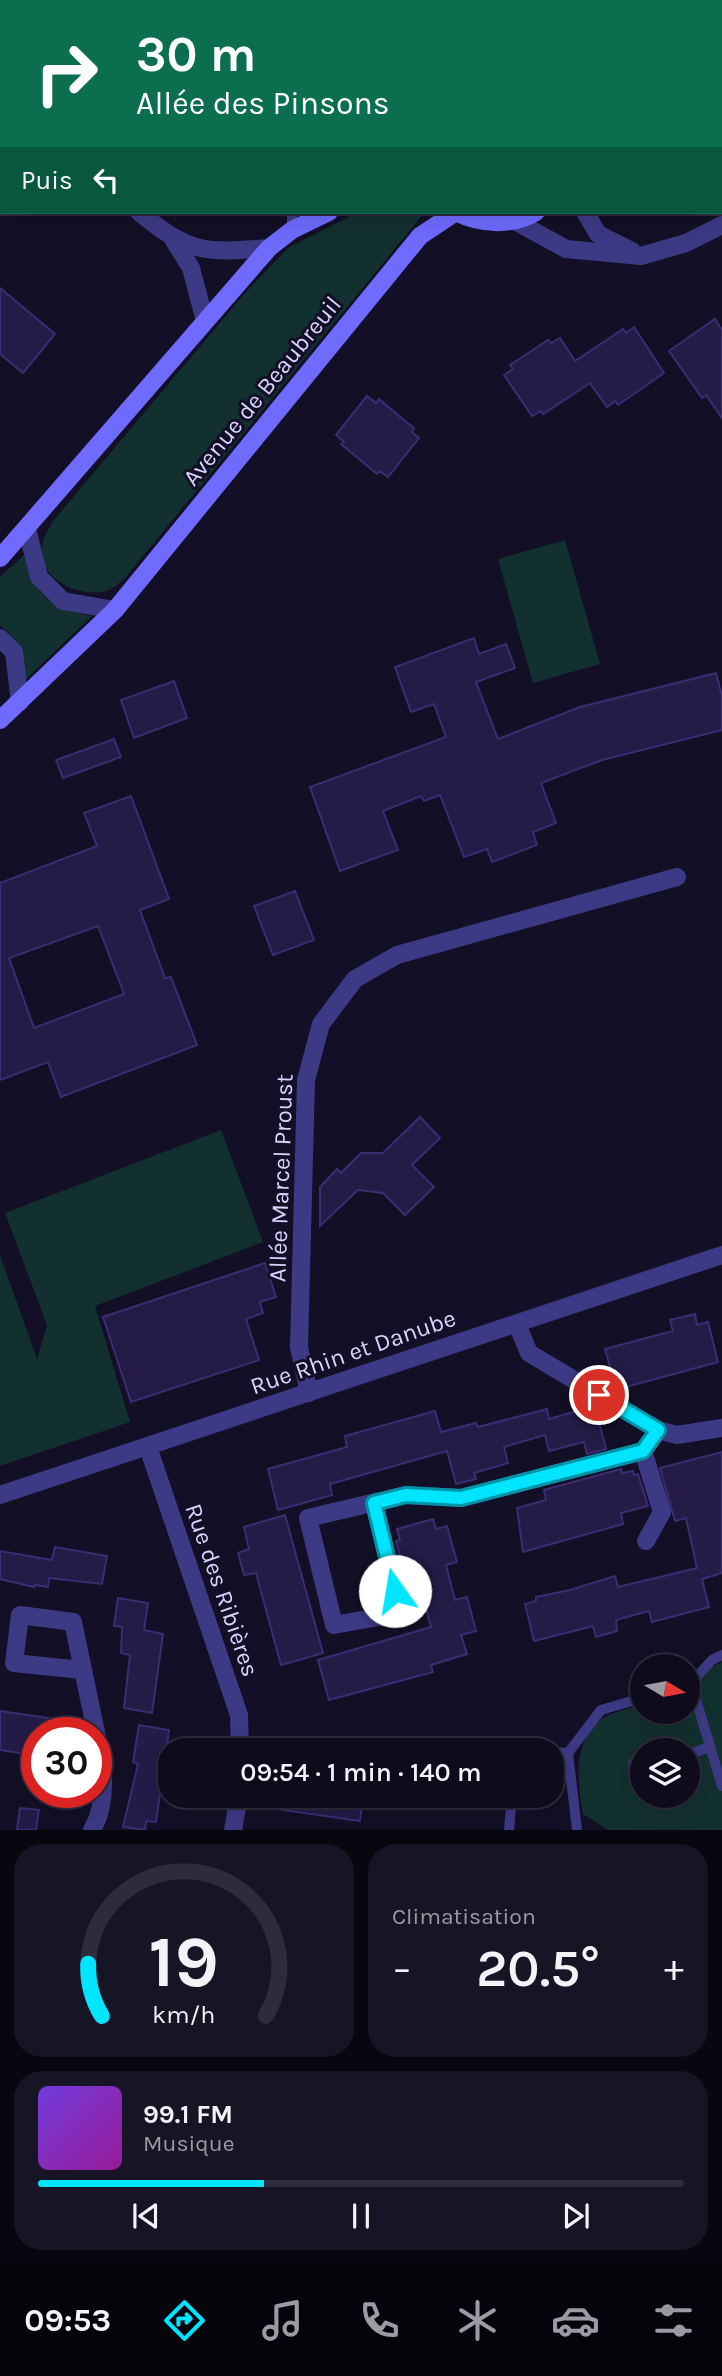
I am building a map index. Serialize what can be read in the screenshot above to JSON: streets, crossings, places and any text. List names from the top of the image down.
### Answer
{
  "streets": {
    "main road": ["Avenue de Beaubreuil"],
    "street": ["Allée Marcel Proust", "Rue Rhin et Danube", "Rue des Ribières"]
  },
  "crossings": [
    ["Allée Marcel Proust", "Rue Rhin et Danube"],
    ["Rue Rhin et Danube", "Rue des Ribières"]
  ],
  "north": "right",
  "page": {
    "turn": ["30 m", "Allée des Pinsons"],
    "then": "Puis",
    "limit": "30",
    "trip": "09:54 · 1 min · 140 m",
    "tile": "Climatisation",
    "heat": ["−", "20.5°", "+"],
    "song": ["99.1 FM", "Musique"],
    "tabs": "09:53",
    "gauge": ["19", "km/h"]
  }
}
